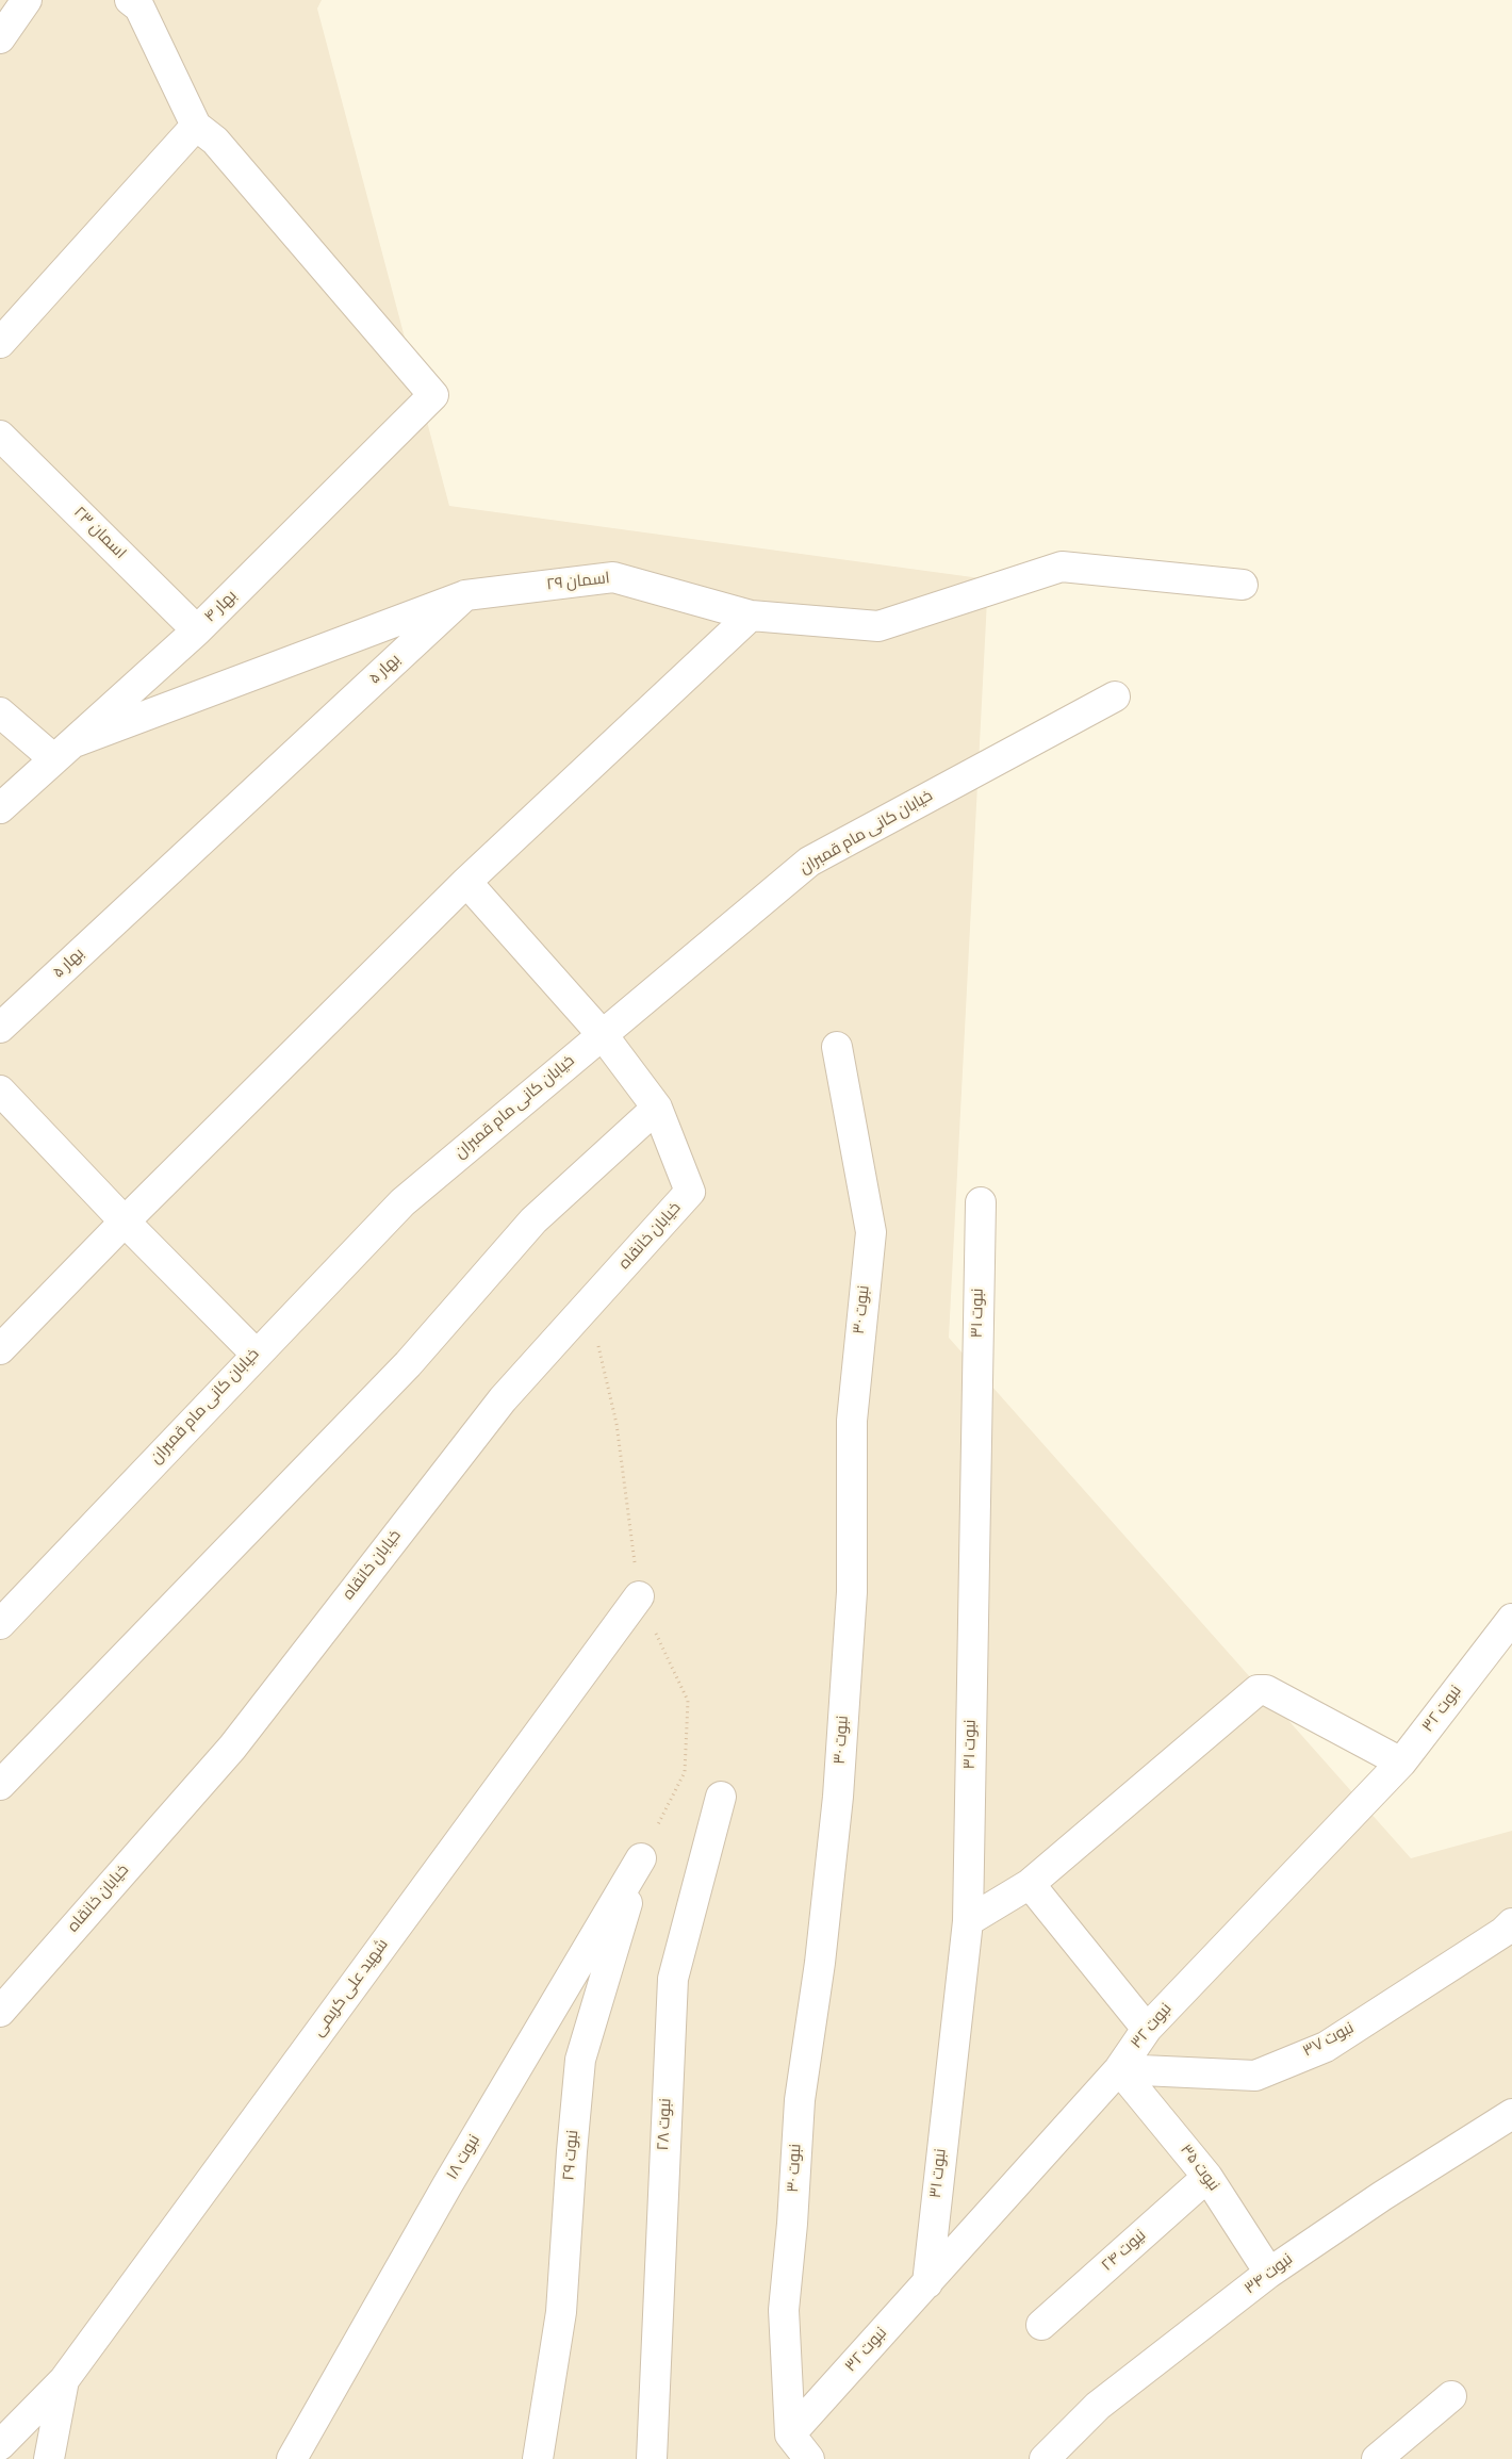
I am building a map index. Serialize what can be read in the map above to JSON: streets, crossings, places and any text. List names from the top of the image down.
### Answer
{
  "streets": {
    "street": [
      "اسمان ۲۳",
      "اسمان ۲۹",
      "بهار ۴",
      "بهار ۵",
      "خیابان کانی مام قمبران",
      "خیابان خانقاه",
      "نبوت ۳۰",
      "نبوت ۳۱",
      "نبوت ۳۲",
      "شهید علی کریمی",
      "نبوت ۳۷",
      "نبوت ۲۸",
      "نبوت ۲۹",
      "نبوت ۱۸",
      "نبوت ۳۵",
      "نیوت ۲۴",
      "نبوت ۳۴"
    ]
  },
  "crossings": [
    ["اسمان ۲۳", "بهار ۴"],
    ["اسمان ۲۹", "بهار ۵"],
    ["نبوت ۳۰", "نبوت ۳۲"],
    ["نبوت ۳۱", "نبوت ۳۲"],
    ["نبوت ۳۲", "نبوت ۳۷"],
    ["نبوت ۳۲", "نبوت ۳۵"],
    ["نبوت ۳۷", "نبوت ۳۵"],
    ["نبوت ۲۹", "نبوت ۱۸"],
    ["نبوت ۳۵", "نیوت ۲۴"],
    ["نبوت ۳۵", "نبوت ۳۴"]
  ]
}
